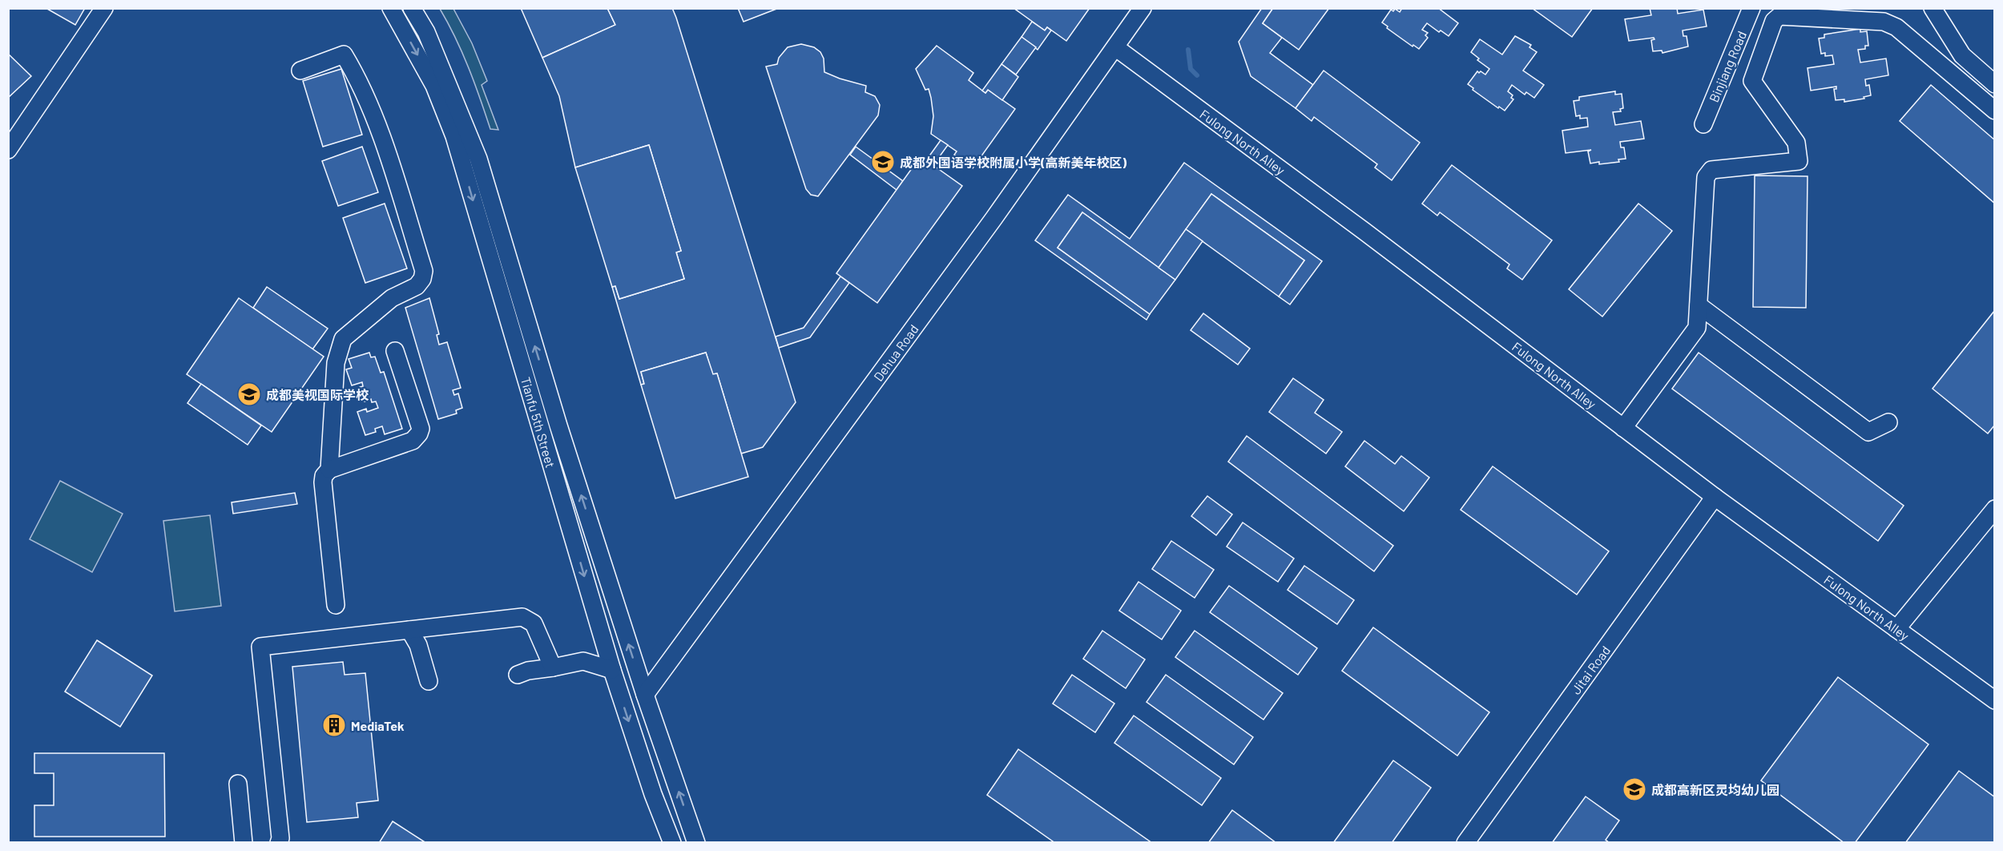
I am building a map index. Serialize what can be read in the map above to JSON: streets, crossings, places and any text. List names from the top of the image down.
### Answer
{
  "streets": {
    "street": [
      "Binjiang Road",
      "Fulong North Alley",
      "Dehua Road",
      "Tianfu 5th Street",
      "Jitai Road"
    ]
  },
  "crossings": [
    ["Fulong North Alley", "Dehua Road"],
    ["Fulong North Alley", "Jitai Road"],
    ["Dehua Road", "Tianfu 5th Street"]
  ],
  "places": {
    "school or university": ["成都外国语学校附属小学(高新美年校区)", "成都美视国际学校", "成都高新区灵均幼儿园"],
    "building": ["MediaTek"]
  }
}
